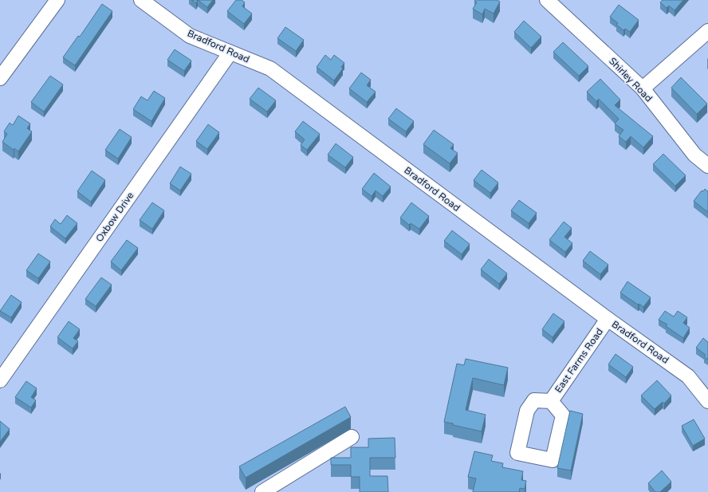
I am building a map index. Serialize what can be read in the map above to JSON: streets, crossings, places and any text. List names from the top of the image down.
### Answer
{
  "streets": {
    "street": [
      "Bradford Road",
      "Shirley Road",
      "Oxbow Drive",
      "East Farms Road"
    ]
  },
  "crossings": [
    ["Bradford Road", "Oxbow Drive"],
    ["Bradford Road", "East Farms Road"]
  ]
}
